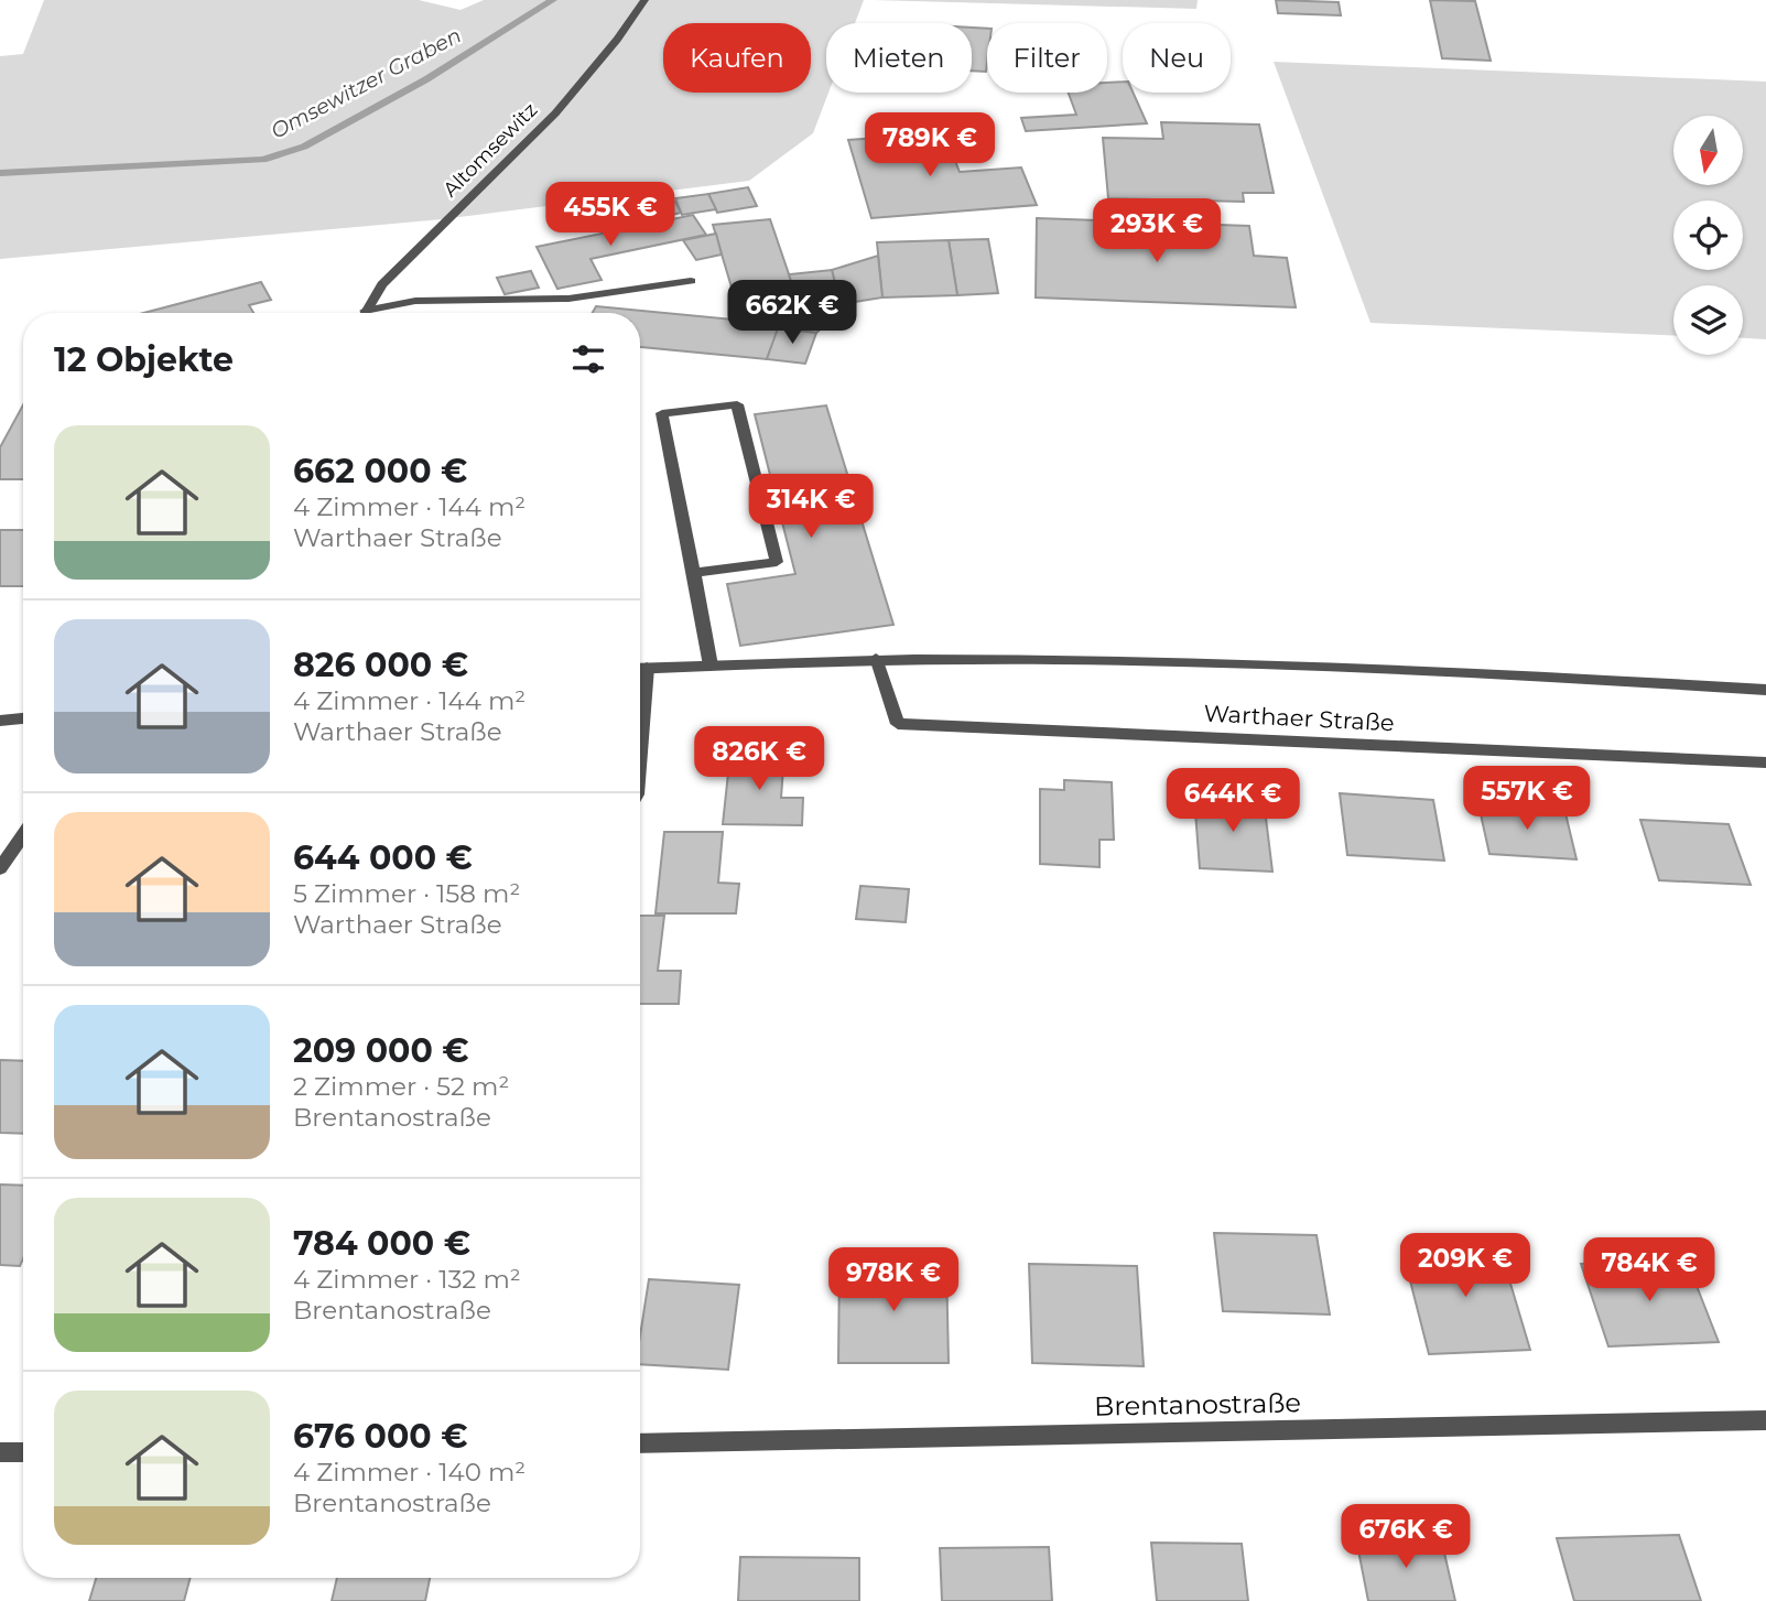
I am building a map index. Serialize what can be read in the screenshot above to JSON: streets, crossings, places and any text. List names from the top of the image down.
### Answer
{
  "streets": {
    "street": ["Altomsewitz", "Warthaer Straße", "Brentanostraße"]
  },
  "water": ["Omsewitzer Graben"],
  "north": "bottom",
  "page": {
    "chip": [
      "Kaufen",
      "Mieten",
      "Filter",
      "Neu"
    ],
    "price": [
      "789K €",
      "455K €",
      "293K €",
      "662K €",
      "314K €",
      "826K €",
      "557K €",
      "644K €",
      "209K €",
      "784K €",
      "978K €",
      "676K €"
    ],
    "heading": "12 Objekte",
    "list": [
      {
        "name": "662 000 €",
        "note": "4 Zimmer · 144 m² · Warthaer Straße"
      },
      {
        "name": "826 000 €",
        "note": "4 Zimmer · 144 m² · Warthaer Straße"
      },
      {
        "name": "644 000 €",
        "note": "5 Zimmer · 158 m² · Warthaer Straße"
      },
      {
        "name": "209 000 €",
        "note": "2 Zimmer · 52 m² · Brentanostraße"
      },
      {
        "name": "784 000 €",
        "note": "4 Zimmer · 132 m² · Brentanostraße"
      },
      {
        "name": "676 000 €",
        "note": "4 Zimmer · 140 m² · Brentanostraße"
      }
    ]
  }
}
